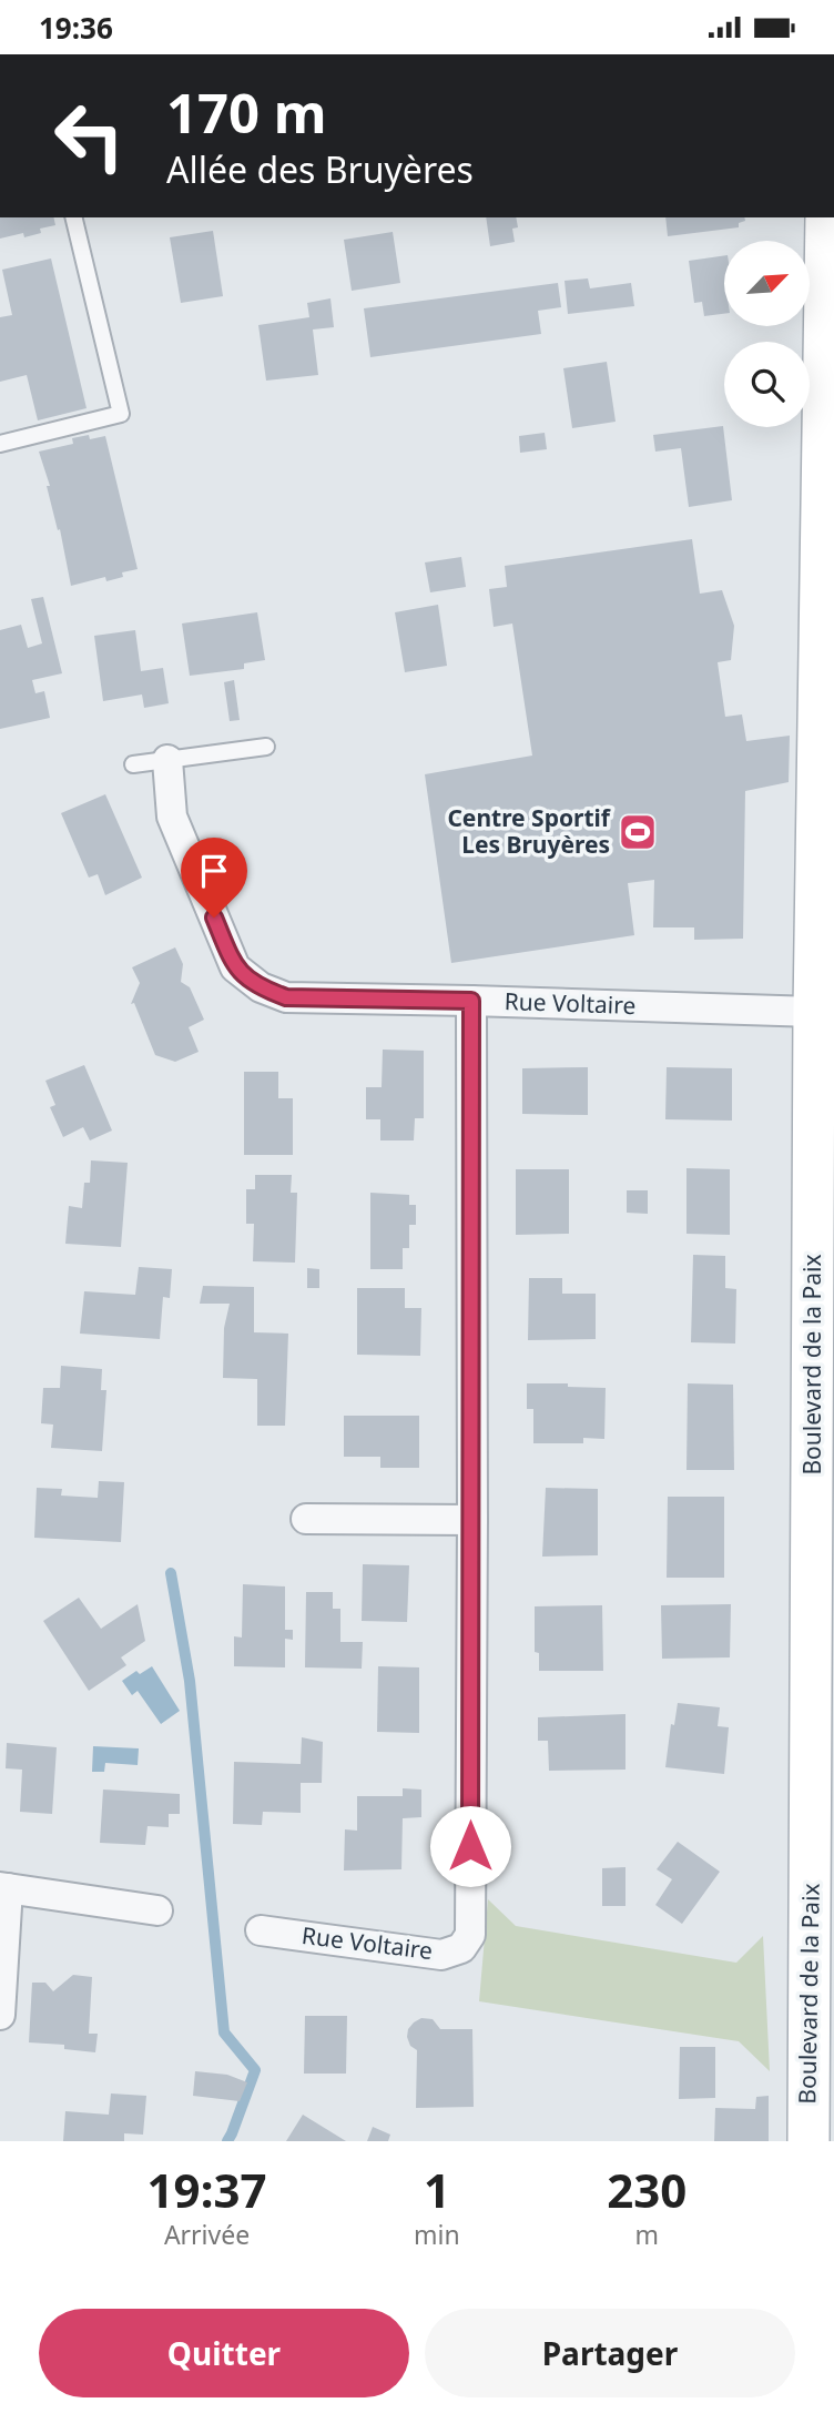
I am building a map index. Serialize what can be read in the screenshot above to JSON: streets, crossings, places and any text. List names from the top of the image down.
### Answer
{
  "streets": {
    "main road": ["Boulevard de la Paix"],
    "street": ["Rue Voltaire"]
  },
  "crossings": [
    ["Rue Voltaire", "Boulevard de la Paix"]
  ],
  "places": {
    "sports": ["Centre Sportif Les Bruyères"]
  },
  "north": "top right",
  "page": {
    "status": "19:36",
    "turn": ["170 m", "Allée des Bruyères"],
    "eta": [
      "19:37",
      "Arrivée",
      "1",
      "min",
      "230",
      "m"
    ],
    "buttons": ["Quitter", "Partager"]
  }
}
